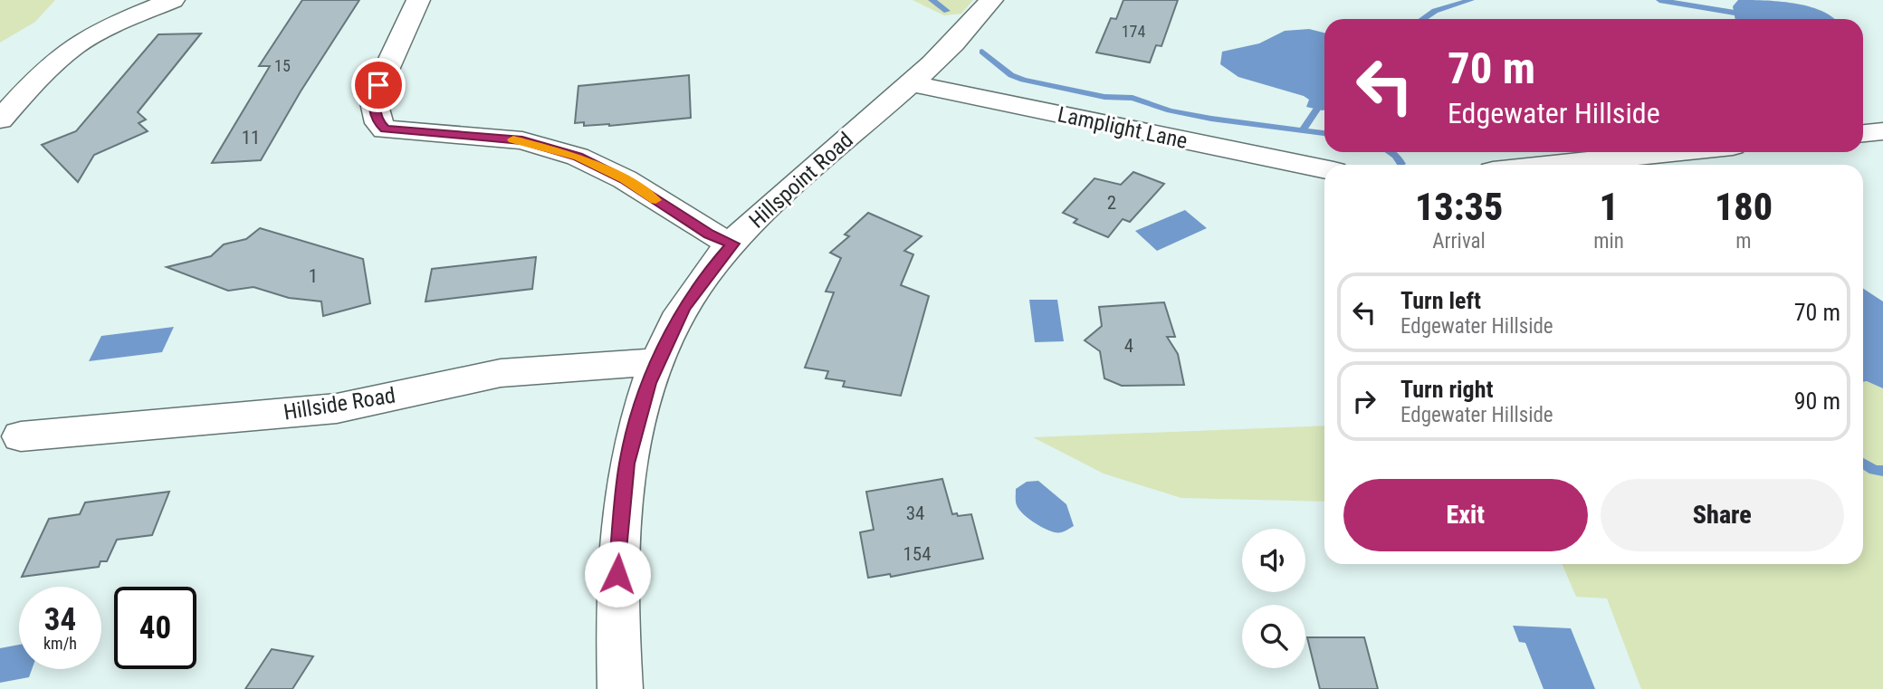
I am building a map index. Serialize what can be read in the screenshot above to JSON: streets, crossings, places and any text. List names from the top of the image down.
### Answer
{
  "streets": {
    "street": ["Lamplight Lane", "Hillspoint Road", "Hillside Road"]
  },
  "crossings": [
    ["Lamplight Lane", "Hillspoint Road"],
    ["Hillspoint Road", "Hillside Road"]
  ],
  "house_numbers": [
    "174",
    "15",
    "11",
    "2",
    "1",
    "4",
    "34",
    "154"
  ],
  "page": {
    "turn": ["70 m", "Edgewater Hillside"],
    "eta": [
      "13:35",
      "Arrival",
      "1",
      "min",
      "180",
      "m"
    ],
    "list": [
      {
        "name": "Turn left",
        "note": "Edgewater Hillside",
        "value": "70 m"
      },
      {
        "name": "Turn right",
        "note": "Edgewater Hillside",
        "value": "90 m"
      }
    ],
    "buttons": ["Exit", "Share"],
    "speed": "34 km/h",
    "limit": "40"
  }
}
